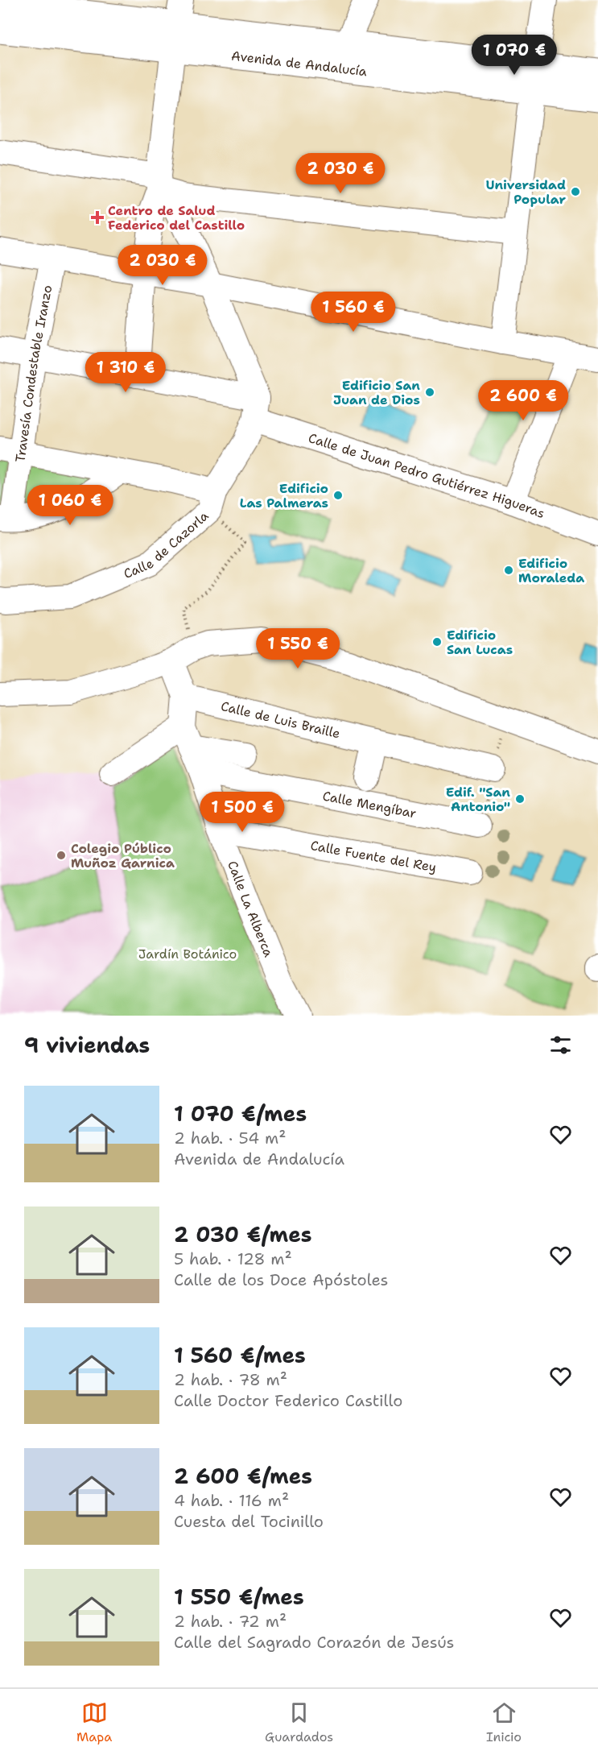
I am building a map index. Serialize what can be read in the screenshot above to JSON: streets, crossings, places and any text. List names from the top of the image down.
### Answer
{
  "streets": {
    "main road": ["Avenida de Andalucía"],
    "street": [
      "Travesía Condestable Iranzo",
      "Calle de Juan Pedro Gutiérrez Higueras",
      "Calle de Cazorla",
      "Calle de Luis Braille",
      "Calle Mengíbar",
      "Calle Fuente del Rey",
      "Calle La Alberca"
    ]
  },
  "crossings": [
    ["Travesía Condestable Iranzo", "Calle de Juan Pedro Gutiérrez Higueras"],
    ["Calle de Juan Pedro Gutiérrez Higueras", "Calle de Cazorla"],
    ["Calle de Luis Braille", "Calle La Alberca"],
    ["Calle Mengíbar", "Calle La Alberca"],
    ["Calle Fuente del Rey", "Calle La Alberca"]
  ],
  "parks": ["Jardín Botánico"],
  "places": {
    "other": [
      "Universidad Popular",
      "Edificio San Juan de Dios",
      "Edificio Las Palmeras",
      "Edificio Moraleda",
      "Edificio San Lucas",
      "Edif. \"San Antonio\"",
      "Colegio Público Muñoz Garnica"
    ],
    "health": ["Centro de Salud Federico del Castillo"]
  },
  "page": {
    "price": [
      "1 070 €",
      "2 030 €",
      "2 030 €",
      "1 560 €",
      "1 310 €",
      "2 600 €",
      "1 060 €",
      "1 550 €",
      "1 500 €"
    ],
    "heading": "9 viviendas",
    "list": [
      {
        "name": "1 070 €/mes",
        "note": "2 hab. · 54 m² · Avenida de Andalucía"
      },
      {
        "name": "2 030 €/mes",
        "note": "5 hab. · 128 m² · Calle de los Doce Apóstoles"
      },
      {
        "name": "1 560 €/mes",
        "note": "2 hab. · 78 m² · Calle Doctor Federico Castillo"
      },
      {
        "name": "2 600 €/mes",
        "note": "4 hab. · 116 m² · Cuesta del Tocinillo"
      },
      {
        "name": "1 550 €/mes",
        "note": "2 hab. · 72 m² · Calle del Sagrado Corazón de Jesús"
      }
    ],
    "tabs": ["Mapa", "Guardados", "Inicio"]
  }
}
